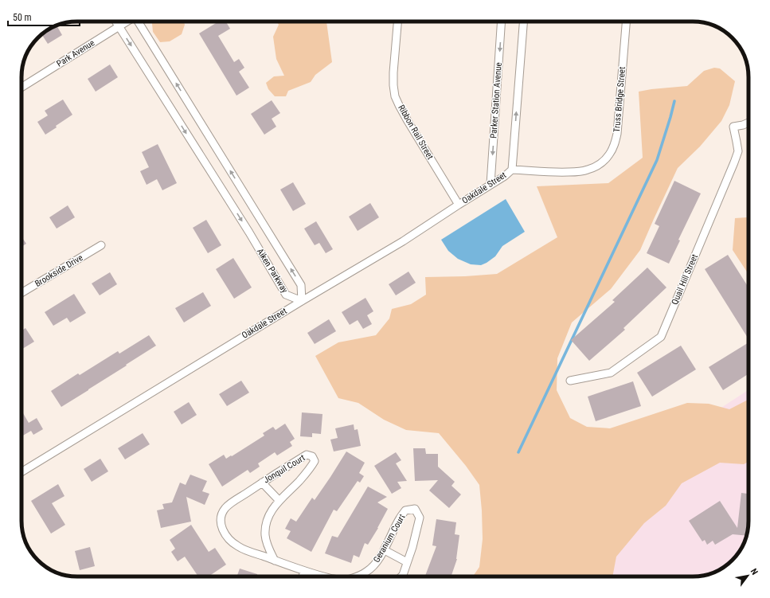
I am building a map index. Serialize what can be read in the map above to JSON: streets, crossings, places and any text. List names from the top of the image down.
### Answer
{
  "streets": {
    "street": [
      "Park Avenue",
      "Truss Bridge Street",
      "Parker Station Avenue",
      "Ribbon Rail Street",
      "Oakdale Street",
      "Brookside Drive",
      "Aiken Parkway",
      "Quail Hill Street",
      "Jonquil Court",
      "Geranium Court"
    ]
  },
  "crossings": [
    ["Park Avenue", "Aiken Parkway"],
    ["Truss Bridge Street", "Oakdale Street"],
    ["Parker Station Avenue", "Oakdale Street"],
    ["Ribbon Rail Street", "Oakdale Street"],
    ["Oakdale Street", "Aiken Parkway"],
    ["Jonquil Court", "Geranium Court"]
  ],
  "scale_bar": "50 m",
  "north": "top right"
}
